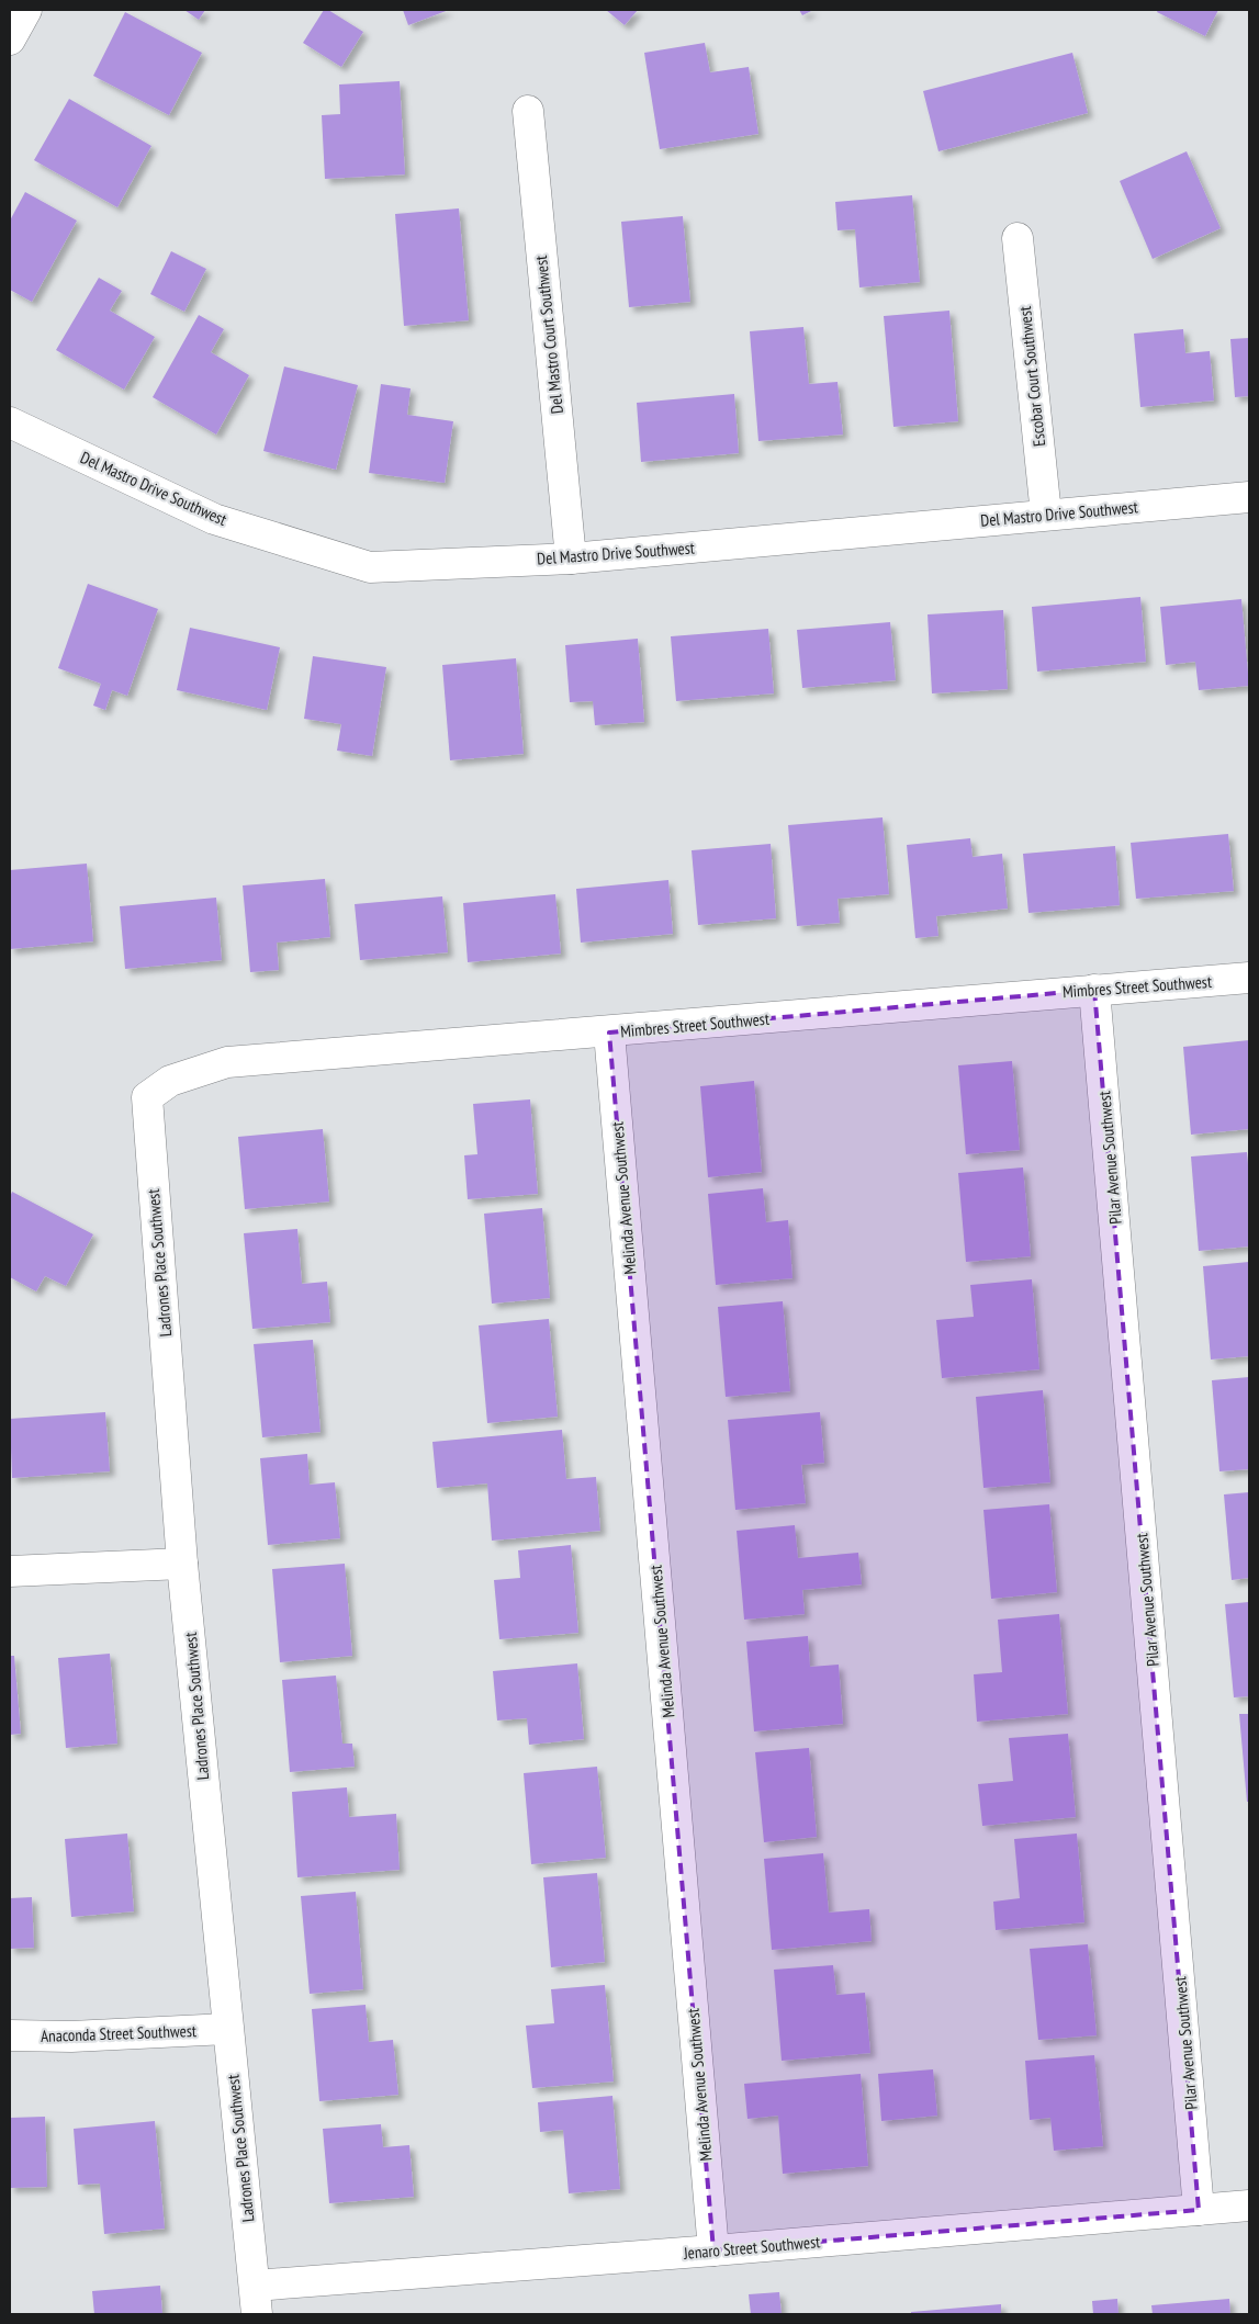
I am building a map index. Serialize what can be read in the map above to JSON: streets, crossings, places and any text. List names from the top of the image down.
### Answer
{
  "streets": {
    "street": [
      "Del Mastro Court Southwest",
      "Escobar Court Southwest",
      "Del Mastro Drive Southwest",
      "Mimbres Street Southwest",
      "Pilar Avenue Southwest",
      "Melinda Avenue Southwest",
      "Ladrones Place Southwest",
      "Anaconda Street Southwest",
      "Jenaro Street Southwest"
    ]
  },
  "crossings": [
    ["Del Mastro Court Southwest", "Del Mastro Drive Southwest"],
    ["Escobar Court Southwest", "Del Mastro Drive Southwest"],
    ["Mimbres Street Southwest", "Pilar Avenue Southwest"],
    ["Mimbres Street Southwest", "Melinda Avenue Southwest"],
    ["Mimbres Street Southwest", "Ladrones Place Southwest"],
    ["Pilar Avenue Southwest", "Jenaro Street Southwest"],
    ["Melinda Avenue Southwest", "Jenaro Street Southwest"],
    ["Ladrones Place Southwest", "Anaconda Street Southwest"],
    ["Ladrones Place Southwest", "Jenaro Street Southwest"]
  ]
}
